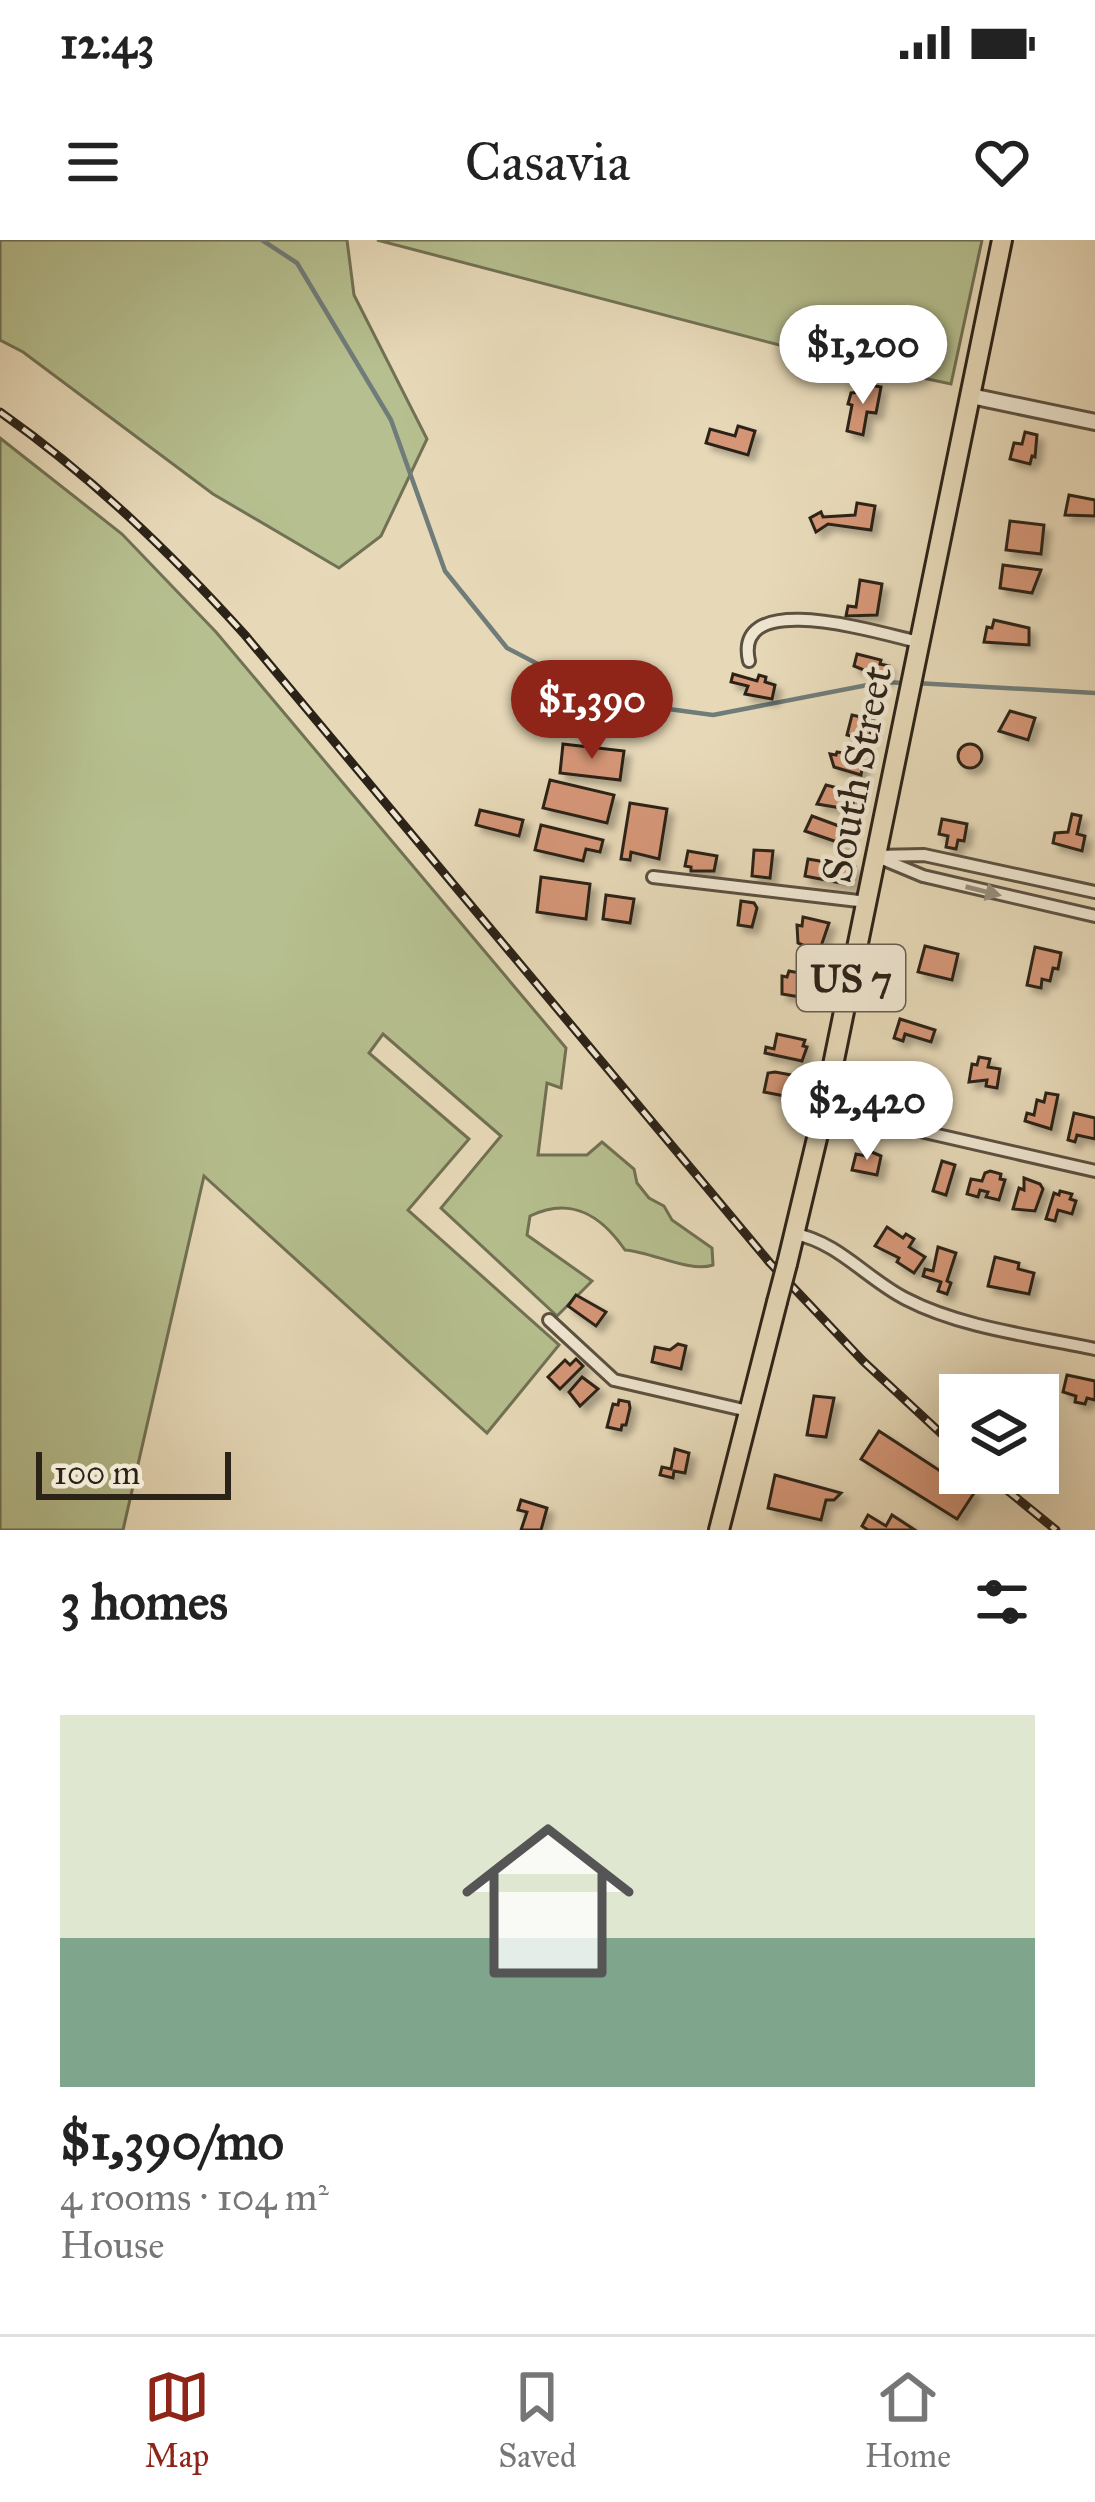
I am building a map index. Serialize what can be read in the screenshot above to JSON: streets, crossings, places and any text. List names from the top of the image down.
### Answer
{
  "streets": {
    "highway": ["South Street", "US 7"]
  },
  "scale_bar": "100 m",
  "page": {
    "status": "12:43",
    "header": "Casavia",
    "price": ["$1,200", "$1,390", "$2,420"],
    "scale": "100 m",
    "heading": "3 homes",
    "list": [
      {
        "name": "$1,390/mo",
        "note": "4 rooms · 104 m² · House"
      }
    ],
    "tabs": ["Map", "Saved", "Home"]
  }
}
